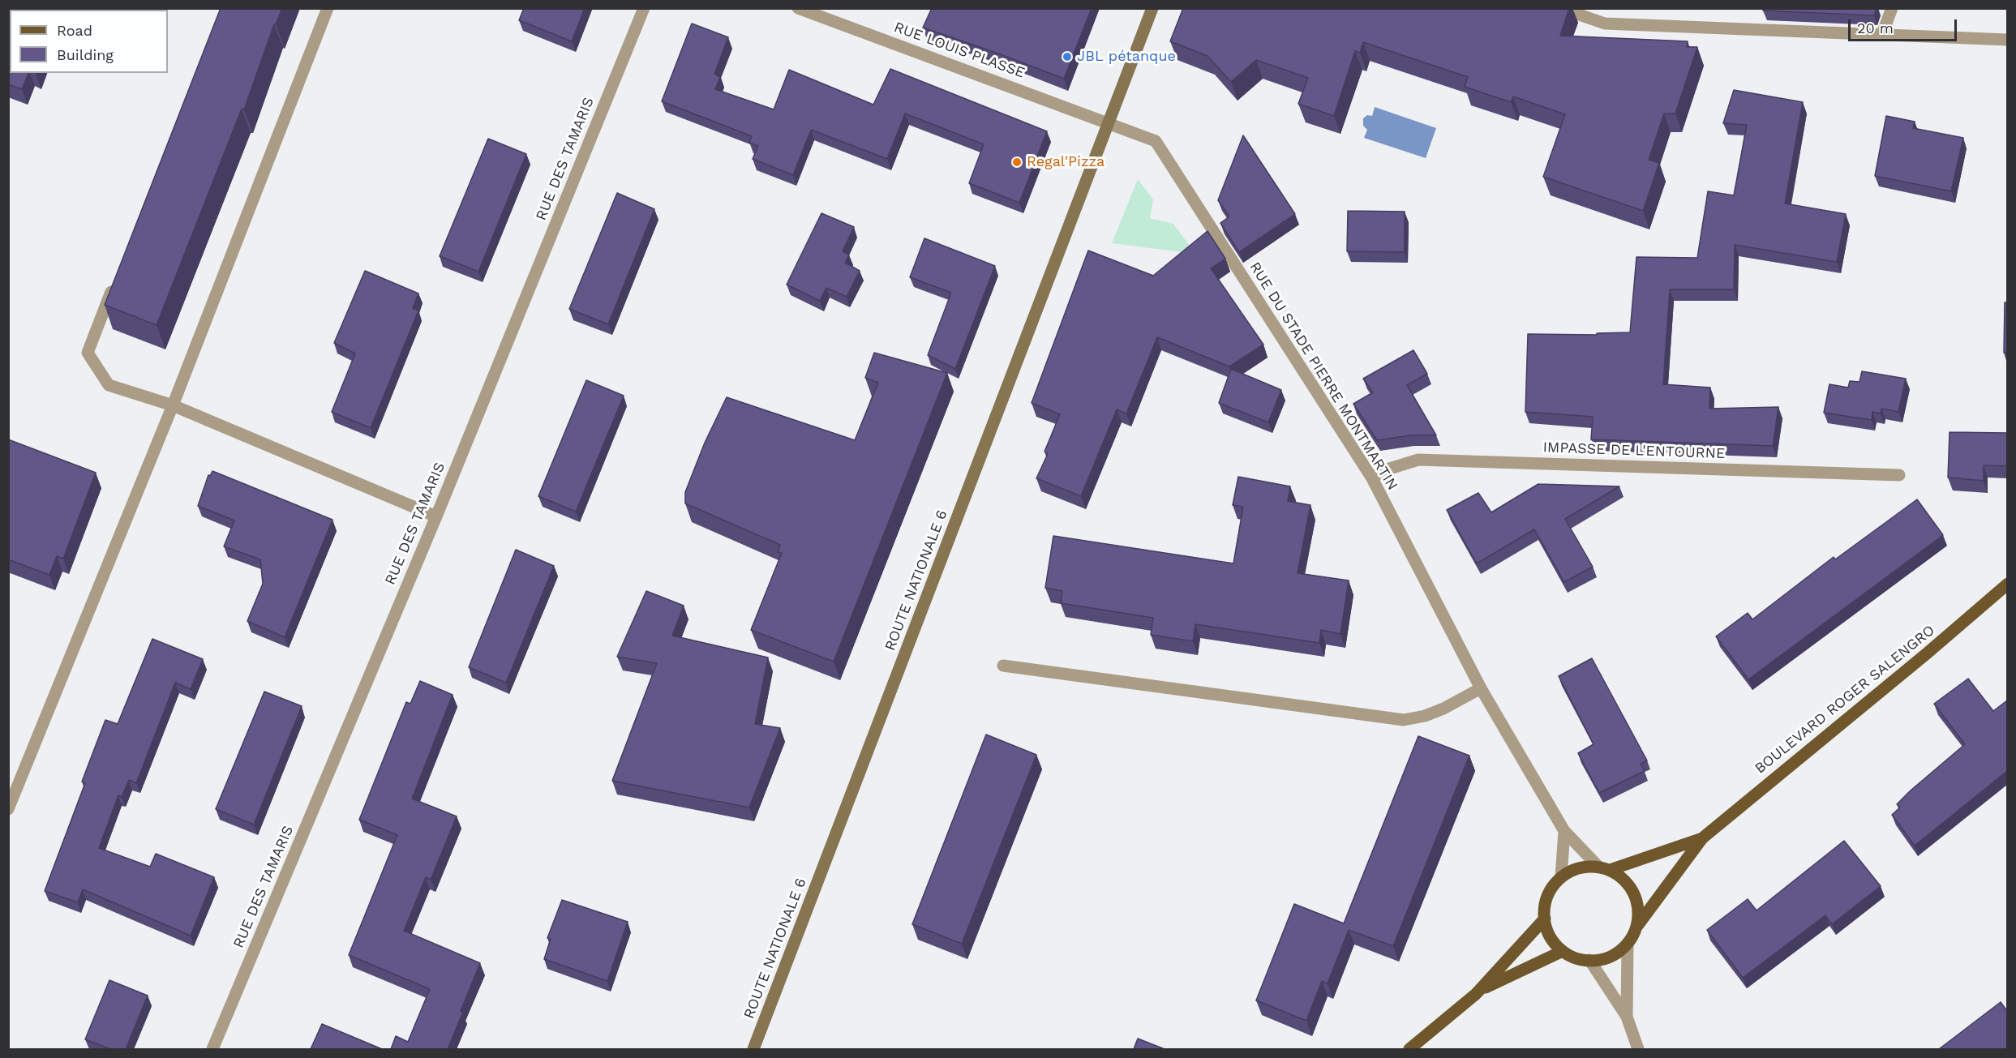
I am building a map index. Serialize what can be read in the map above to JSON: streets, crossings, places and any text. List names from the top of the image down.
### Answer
{
  "streets": {
    "main road": ["ROUTE NATIONALE 6", "BOULEVARD ROGER SALENGRO"],
    "street": [
      "RUE LOUIS PLASSE",
      "RUE DES TAMARIS",
      "RUE DU STADE PIERRE MONTMARTIN",
      "IMPASSE DE L'ENTOURNE"
    ]
  },
  "crossings": [
    ["RUE LOUIS PLASSE", "RUE DU STADE PIERRE MONTMARTIN"],
    ["RUE LOUIS PLASSE", "ROUTE NATIONALE 6"],
    ["RUE DU STADE PIERRE MONTMARTIN", "IMPASSE DE L'ENTOURNE"],
    ["RUE DU STADE PIERRE MONTMARTIN", "ROUTE NATIONALE 6"],
    ["RUE DU STADE PIERRE MONTMARTIN", "BOULEVARD ROGER SALENGRO"]
  ],
  "places": ["JBL pétanque", "Regal'Pizza"],
  "legend": ["Road", "Building"],
  "scale_bar": "20 m"
}
